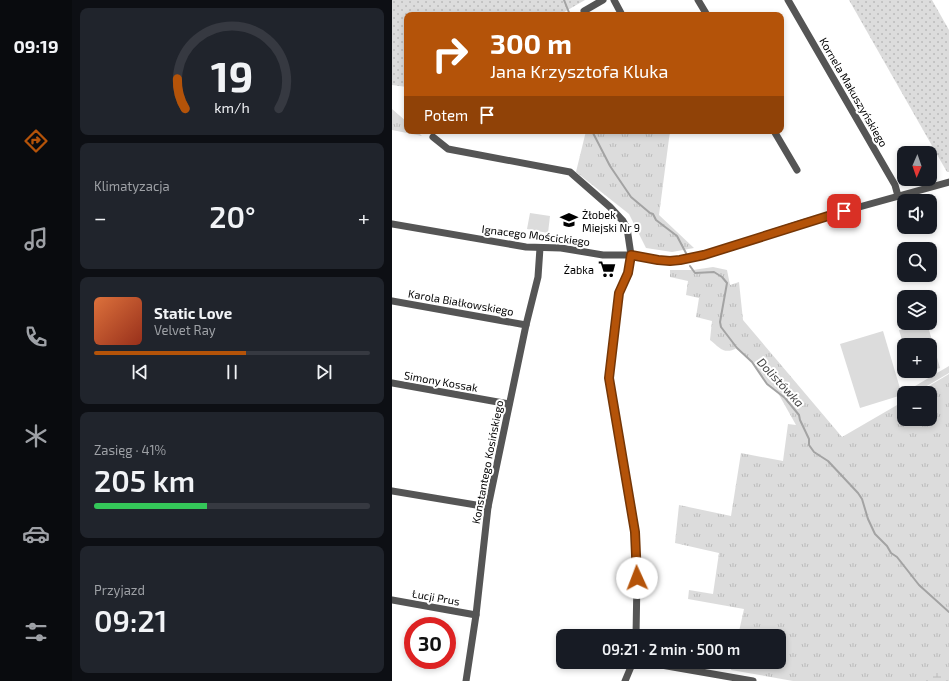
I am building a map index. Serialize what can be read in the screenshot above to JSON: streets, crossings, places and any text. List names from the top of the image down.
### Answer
{
  "streets": {
    "street": [
      "Kornela Makuszyńskiego",
      "Ignacego Mościckiego",
      "Karola Białkowskiego",
      "Simony Kossak",
      "Konstantego Kosińskiego",
      "Łucji Prus"
    ]
  },
  "crossings": [
    ["Ignacego Mościckiego", "Konstantego Kosińskiego"],
    ["Karola Białkowskiego", "Konstantego Kosińskiego"],
    ["Simony Kossak", "Konstantego Kosińskiego"],
    ["Konstantego Kosińskiego", "Łucji Prus"]
  ],
  "water": ["Dolistówka"],
  "places": {
    "school or university": ["Żłobek Miejski Nr 9"],
    "supermarket": ["Żabka"]
  },
  "north": "bottom",
  "page": {
    "tabs": "09:19",
    "turn": ["300 m", "Jana Krzysztofa Kluka"],
    "then": "Potem",
    "tile": [
      "Klimatyzacja",
      ["Zasięg · 41%", "205 km"],
      ["Przyjazd", "09:21"]
    ],
    "map_buttons": ["+", "−"],
    "heat": ["−", "20°", "+"],
    "song": ["Static Love", "Velvet Ray"],
    "limit": "30",
    "trip": "09:21 · 2 min · 500 m",
    "gauge": ["19", "km/h"]
  }
}
